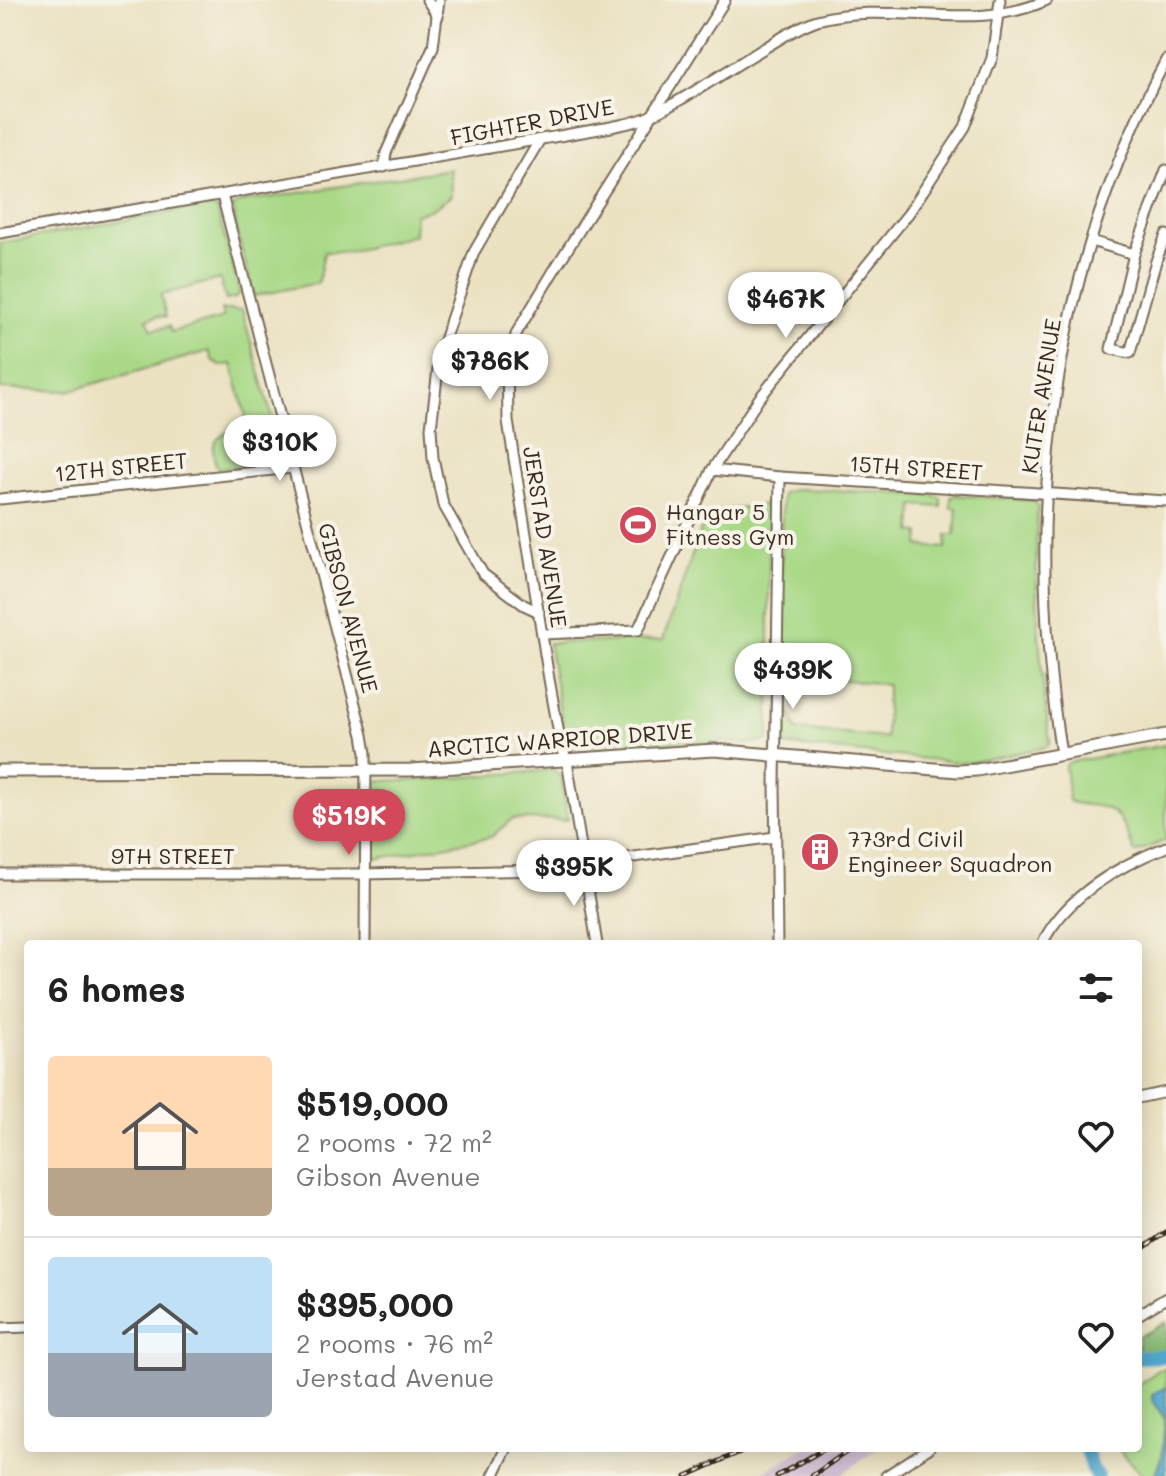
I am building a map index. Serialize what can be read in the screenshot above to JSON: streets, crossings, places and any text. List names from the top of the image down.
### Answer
{
  "streets": {
    "main road": ["ARCTIC WARRIOR DRIVE"],
    "street": [
      "FIGHTER DRIVE",
      "KUTER AVENUE",
      "12TH STREET",
      "15TH STREET",
      "JERSTAD AVENUE",
      "GIBSON AVENUE",
      "9TH STREET"
    ]
  },
  "crossings": [
    ["FIGHTER DRIVE", "JERSTAD AVENUE"],
    ["FIGHTER DRIVE", "GIBSON AVENUE"],
    ["KUTER AVENUE", "15TH STREET"],
    ["KUTER AVENUE", "ARCTIC WARRIOR DRIVE"],
    ["12TH STREET", "GIBSON AVENUE"],
    ["JERSTAD AVENUE", "ARCTIC WARRIOR DRIVE"],
    ["JERSTAD AVENUE", "9TH STREET"],
    ["GIBSON AVENUE", "ARCTIC WARRIOR DRIVE"],
    ["GIBSON AVENUE", "9TH STREET"]
  ],
  "places": {
    "sports": ["Hangar 5 Fitness Gym"],
    "building": ["773rd Civil Engineer Squadron"]
  },
  "page": {
    "price": [
      "$467K",
      "$786K",
      "$310K",
      "$439K",
      "$519K",
      "$395K"
    ],
    "heading": "6 homes",
    "list": [
      {
        "name": "$519,000",
        "note": "2 rooms · 72 m² · Gibson Avenue"
      },
      {
        "name": "$395,000",
        "note": "2 rooms · 76 m² · Jerstad Avenue"
      }
    ]
  }
}
